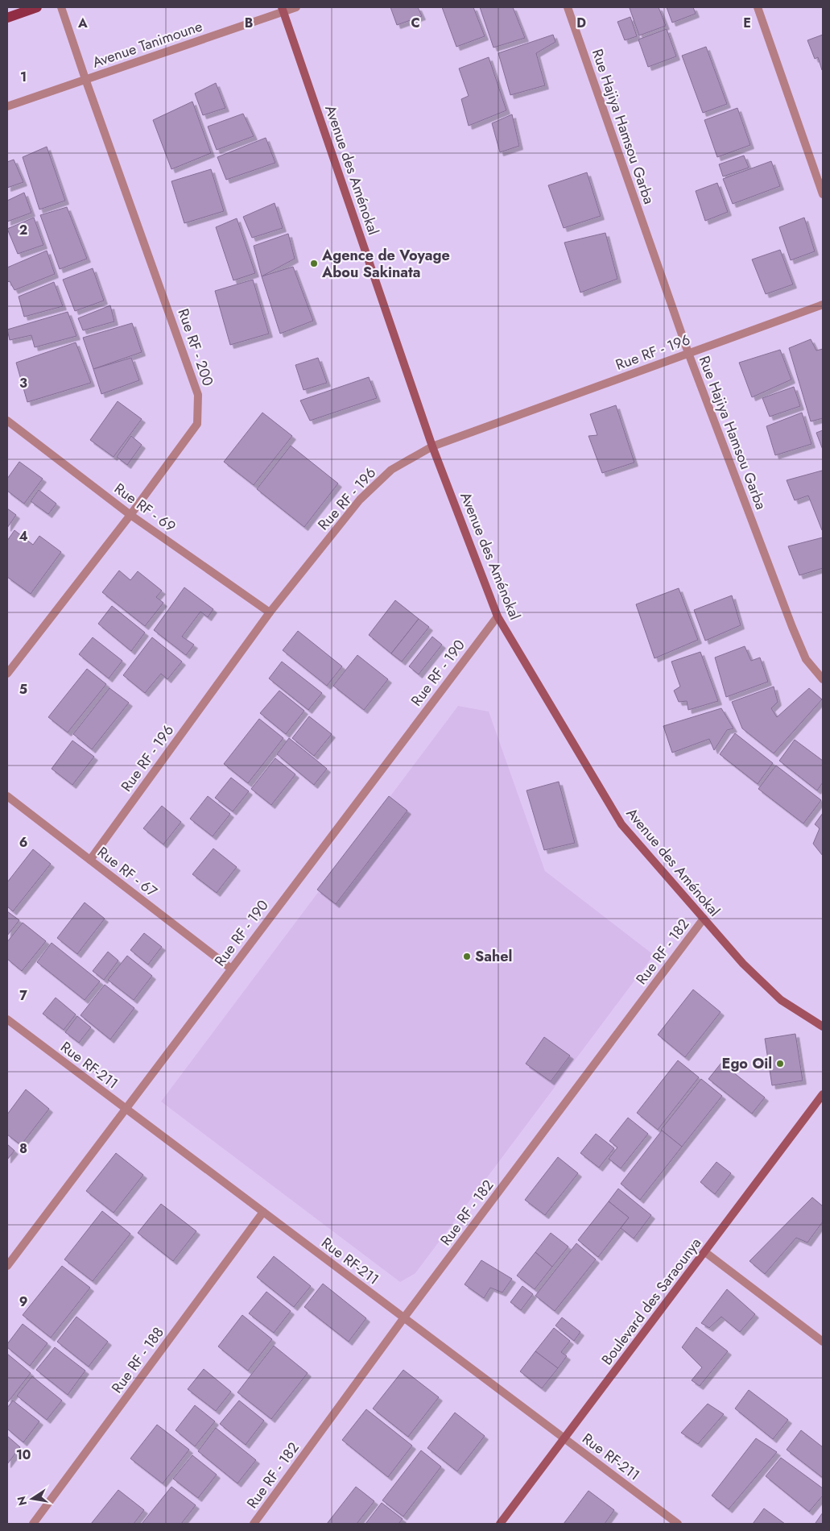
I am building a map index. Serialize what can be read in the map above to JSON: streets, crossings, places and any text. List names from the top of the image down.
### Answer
{
  "streets": {
    "main road": ["Avenue des Aménokal", "Boulevard des Saraounya"],
    "street": [
      "Avenue Tanimoune",
      "Rue Hajiya Hamsou Garba",
      "Rue RF - 200",
      "Rue RF - 196",
      "Rue RF - 69",
      "Rue RF - 190",
      "Rue RF - 67",
      "Rue RF - 182",
      "Rue RF-211",
      "Rue RF - 188"
    ]
  },
  "crossings": [
    ["Avenue Tanimoune", "Avenue des Aménokal"],
    ["Avenue Tanimoune", "Rue RF - 200"],
    ["Rue Hajiya Hamsou Garba", "Rue RF - 196"],
    ["Avenue des Aménokal", "Rue RF - 196"],
    ["Avenue des Aménokal", "Rue RF - 190"],
    ["Avenue des Aménokal", "Rue RF - 182"],
    ["Rue RF - 200", "Rue RF - 69"],
    ["Rue RF - 196", "Rue RF - 69"],
    ["Rue RF - 196", "Rue RF - 67"],
    ["Rue RF - 190", "Rue RF - 67"],
    ["Rue RF - 190", "Rue RF-211"],
    ["Rue RF - 182", "Rue RF-211"],
    ["Rue RF-211", "Boulevard des Saraounya"],
    ["Rue RF-211", "Rue RF - 188"]
  ],
  "places": ["Agence de Voyage Abou Sakinata", "Sahel", "Ego Oil"],
  "north": "left",
  "grid": {
    "columns": [
      "A",
      "B",
      "C",
      "D",
      "E"
    ],
    "rows": [
      "1",
      "2",
      "3",
      "4",
      "5",
      "6",
      "7",
      "8",
      "9",
      "10"
    ]
  }
}
